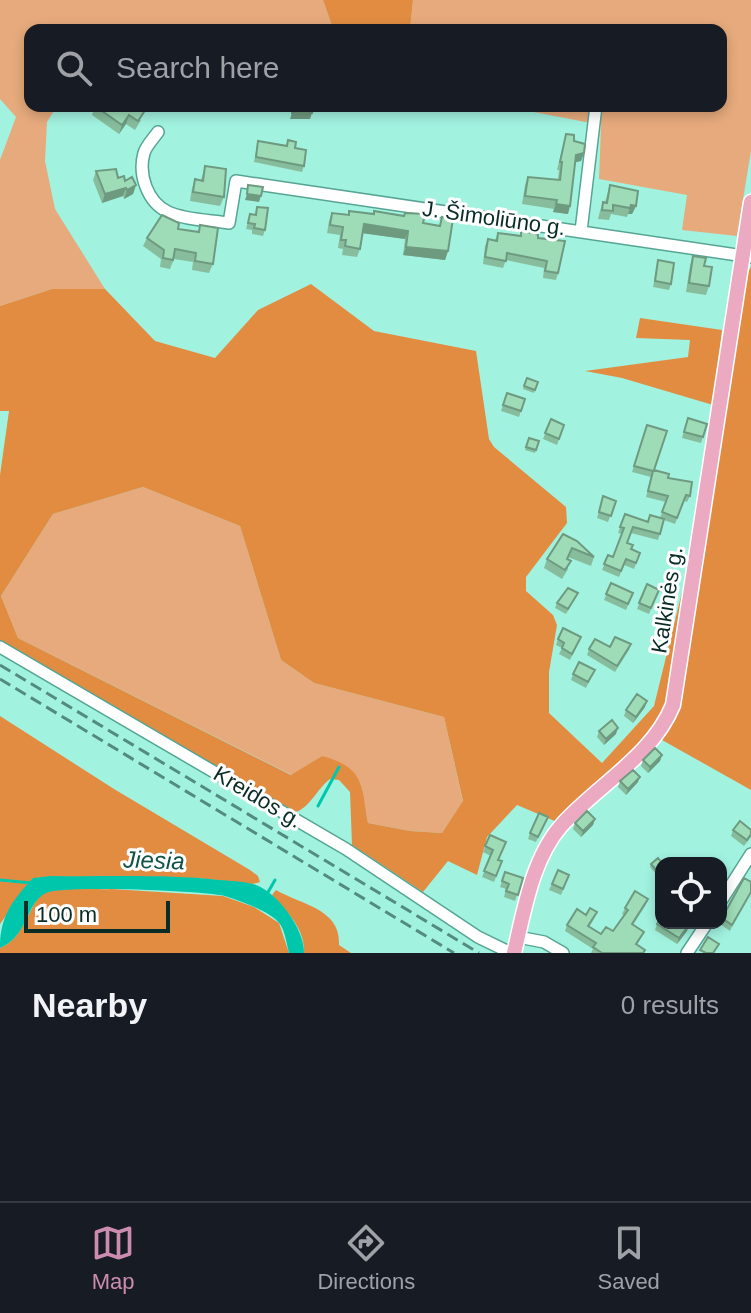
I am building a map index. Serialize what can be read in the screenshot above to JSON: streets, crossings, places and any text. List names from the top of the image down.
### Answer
{
  "streets": {
    "main road": ["Kalkinės g."],
    "street": ["J. Šimoliūno g.", "Kreidos g."]
  },
  "crossings": [
    ["J. Šimoliūno g.", "Kalkinės g."],
    ["Kalkinės g.", "Kreidos g."]
  ],
  "water": ["Jiesia"],
  "scale_bar": "100 m",
  "page": {
    "search": "Search here",
    "scale": "100 m",
    "heading": ["Nearby", "0 results"],
    "nav": ["Map", "Directions", "Saved"]
  }
}
